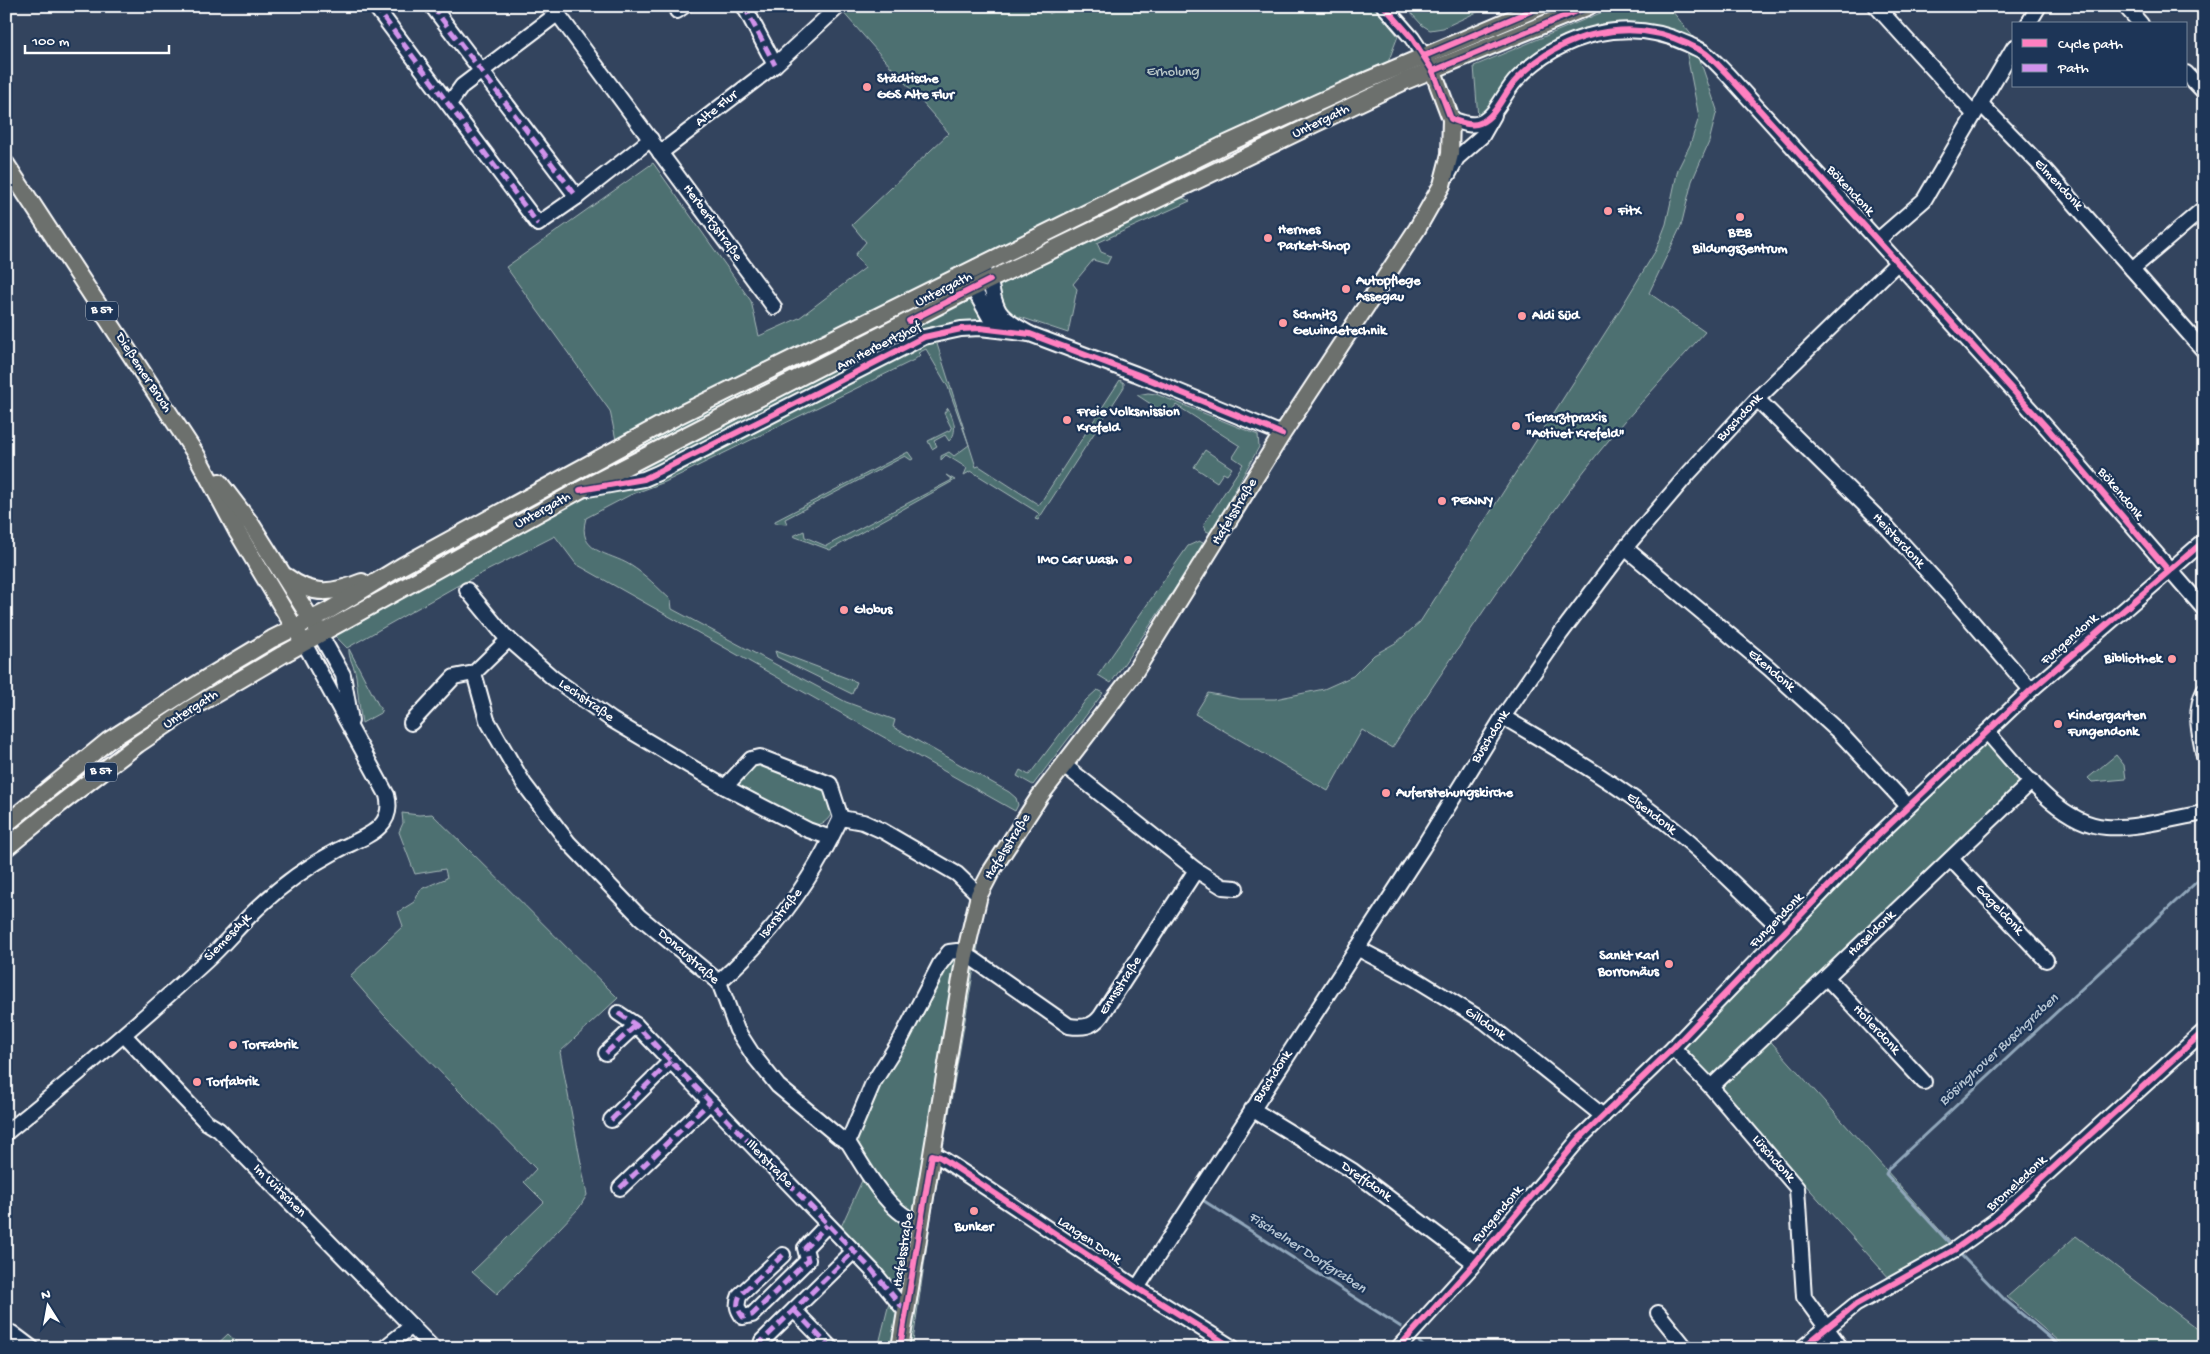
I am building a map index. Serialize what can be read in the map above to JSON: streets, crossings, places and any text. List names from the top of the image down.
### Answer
{
  "streets": {
    "main road": [
      "Untergath",
      "B 57",
      "Dießemer Bruch",
      "Hafelsstraße"
    ],
    "street": [
      "Alte Flur",
      "Elmendonk",
      "Bökendonk",
      "Herbertzstraße",
      "Am Herbertzhof",
      "Buschdonk",
      "Heisterdonk",
      "Fungendonk",
      "Ekendonk",
      "Lechstraße",
      "Elsendonk",
      "Gageldonk",
      "Isarstraße",
      "Haseldonk",
      "Siemesdyk",
      "Donaustraße",
      "Ennsstraße",
      "Gilldonk",
      "Hollerdonk",
      "Lüschdonk",
      "Illerstraße",
      "Dreffdonk",
      "Bromeledonk",
      "Im Witschen",
      "Langen Donk"
    ]
  },
  "crossings": [
    ["Alte Flur", "Herbertzstraße"],
    ["Untergath", "Am Herbertzhof"],
    ["Untergath", "Dießemer Bruch"],
    ["Untergath", "Hafelsstraße"],
    ["Untergath", "Siemesdyk"],
    ["Bökendonk", "Buschdonk"],
    ["Bökendonk", "Hafelsstraße"],
    ["Bökendonk", "Fungendonk"],
    ["Am Herbertzhof", "Hafelsstraße"],
    ["Dießemer Bruch", "Siemesdyk"],
    ["Buschdonk", "Heisterdonk"],
    ["Buschdonk", "Ekendonk"],
    ["Buschdonk", "Elsendonk"],
    ["Buschdonk", "Gilldonk"],
    ["Buschdonk", "Dreffdonk"],
    ["Buschdonk", "Langen Donk"],
    ["Hafelsstraße", "Donaustraße"],
    ["Hafelsstraße", "Ennsstraße"],
    ["Hafelsstraße", "Illerstraße"],
    ["Hafelsstraße", "Langen Donk"],
    ["Heisterdonk", "Fungendonk"],
    ["Fungendonk", "Ekendonk"],
    ["Fungendonk", "Elsendonk"],
    ["Fungendonk", "Gilldonk"],
    ["Fungendonk", "Lüschdonk"],
    ["Fungendonk", "Dreffdonk"],
    ["Lechstraße", "Isarstraße"],
    ["Gageldonk", "Haseldonk"],
    ["Isarstraße", "Donaustraße"],
    ["Haseldonk", "Hollerdonk"],
    ["Haseldonk", "Lüschdonk"],
    ["Siemesdyk", "Im Witschen"],
    ["Lüschdonk", "Bromeledonk"]
  ],
  "water": ["Bösinghover Buschgraben", "Fischelner Dorfgraben"],
  "parks": ["Erholung"],
  "places": [
    "Städtische GGS Alte Flur",
    "FitX",
    "BZB Bildungszentrum",
    "Hermes Parket-Shop",
    "Autopflege Assegau",
    "Aldi Süd",
    "Schmitz Gewindetechnik",
    "Freie Volksmission Krefeld",
    "Tierarztpraxis \"Activet Krefeld\"",
    "PENNY",
    "IMO Car Wash",
    "Globus",
    "Bibliothek",
    "Kindergarten Fungendonk",
    "Auferstehungskirche",
    "Sankt Karl Borromäus",
    "TorFabrik",
    "Torfabrik",
    "Bunker"
  ],
  "legend": ["Cycle path", "Path"],
  "scale_bar": "100 m",
  "north": "top"
}
